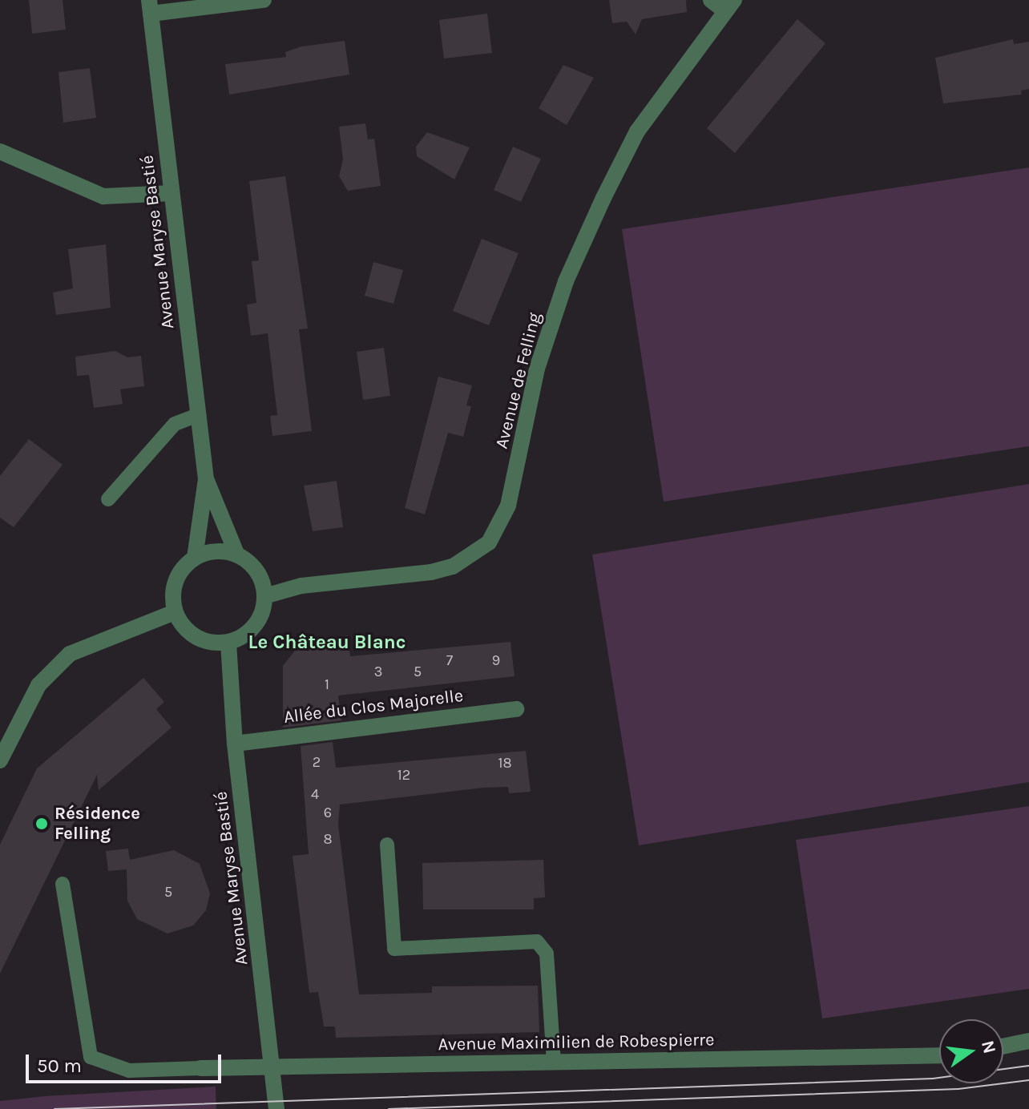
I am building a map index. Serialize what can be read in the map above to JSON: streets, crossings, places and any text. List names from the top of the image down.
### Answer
{
  "streets": {
    "street": [
      "Avenue Maryse Bastié",
      "Avenue de Felling",
      "Allée du Clos Majorelle",
      "Avenue Maximilien de Robespierre"
    ]
  },
  "crossings": [
    ["Avenue Maryse Bastié", "Avenue de Felling"],
    ["Avenue Maryse Bastié", "Allée du Clos Majorelle"],
    ["Avenue Maryse Bastié", "Avenue Maximilien de Robespierre"]
  ],
  "districts": ["Le Château Blanc"],
  "places": ["Résidence Felling"],
  "house_numbers": [
    "7",
    "9",
    "3",
    "5",
    "1",
    "2",
    "18",
    "12",
    "4",
    "6",
    "8",
    "5"
  ],
  "scale_bar": "50 m",
  "north": "right"
}
